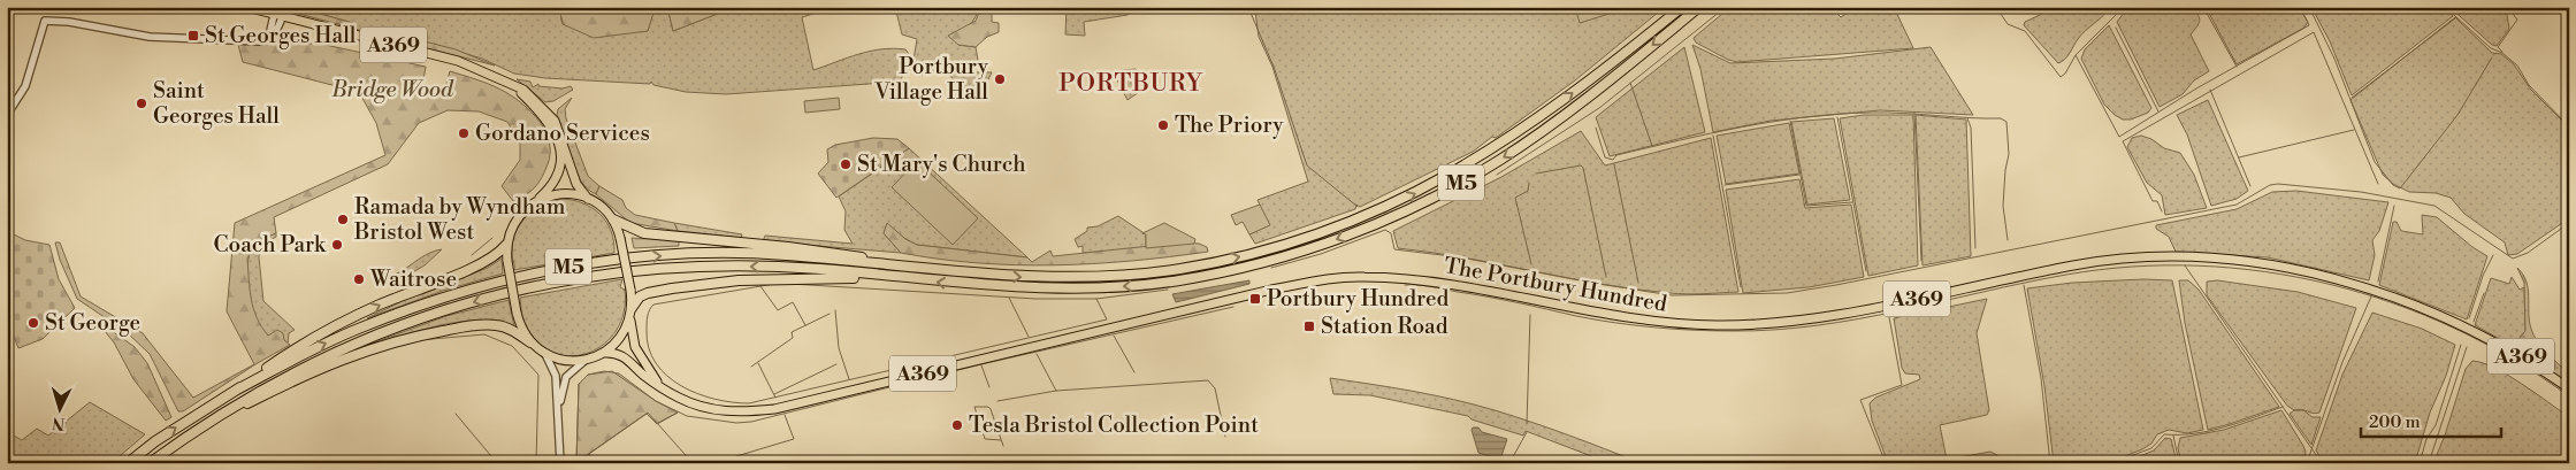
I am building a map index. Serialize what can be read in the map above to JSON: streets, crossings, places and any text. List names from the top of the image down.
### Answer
{
  "streets": {
    "highway": ["M5"],
    "main road": ["A369", "The Portbury Hundred"]
  },
  "crossings": [
    ["A369", "M5"],
    ["A369", "The Portbury Hundred"],
    ["M5", "The Portbury Hundred"]
  ],
  "districts": ["PORTBURY"],
  "parks": ["Bridge Wood"],
  "places": {
    "transit": ["St Georges Hall", "Portbury Hundred", "Station Road"],
    "other": [
      "Portbury Village Hall",
      "Saint Georges Hall",
      "The Priory",
      "Gordano Services",
      "St Mary's Church",
      "Ramada by Wyndham Bristol West",
      "Coach Park",
      "Waitrose",
      "St George",
      "Tesla Bristol Collection Point"
    ]
  },
  "scale_bar": "200 m",
  "north": "bottom"
}
